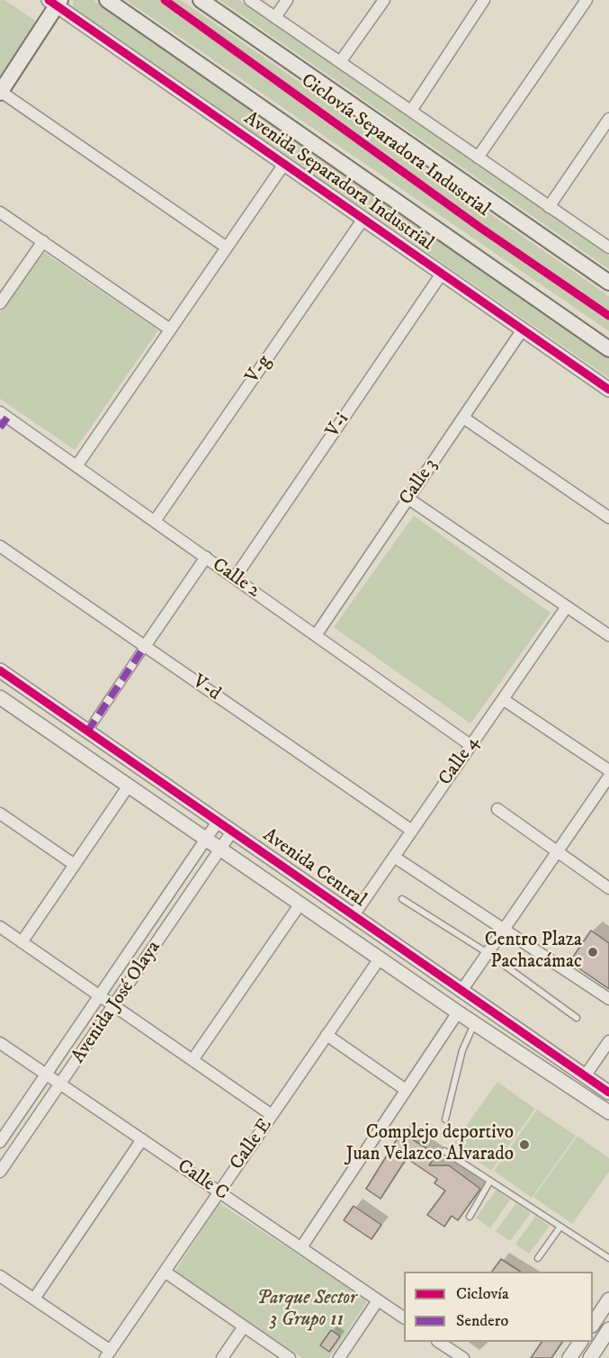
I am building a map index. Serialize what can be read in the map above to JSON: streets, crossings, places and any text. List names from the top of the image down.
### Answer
{
  "streets": {
    "main road": ["Avenida Separadora Industrial"],
    "street": [
      "V-g",
      "V-i",
      "Calle 3",
      "Calle 2",
      "V-d",
      "Calle 4",
      "Avenida Central",
      "Avenida José Olaya",
      "Calle E",
      "Calle C"
    ],
    "cycle path": ["Ciclovía Separadora Industrial"]
  },
  "crossings": [
    ["Avenida Separadora Industrial", "V-g"],
    ["Avenida Separadora Industrial", "V-i"],
    ["Avenida Separadora Industrial", "Calle 3"],
    ["V-g", "Calle 2"],
    ["V-i", "Calle 2"],
    ["Calle 3", "Calle 2"],
    ["Calle 2", "Calle 4"],
    ["V-d", "Calle 4"],
    ["Calle 4", "Avenida Central"],
    ["Avenida Central", "Avenida José Olaya"],
    ["Avenida Central", "Calle E"],
    ["Avenida José Olaya", "Calle C"],
    ["Calle E", "Calle C"]
  ],
  "parks": ["Parque Sector 3 Grupo 11"],
  "places": ["Centro Plaza Pachacámac", "Complejo deportivo Juan Velazco Alvarado"],
  "legend": ["Ciclovía", "Sendero"]
}
